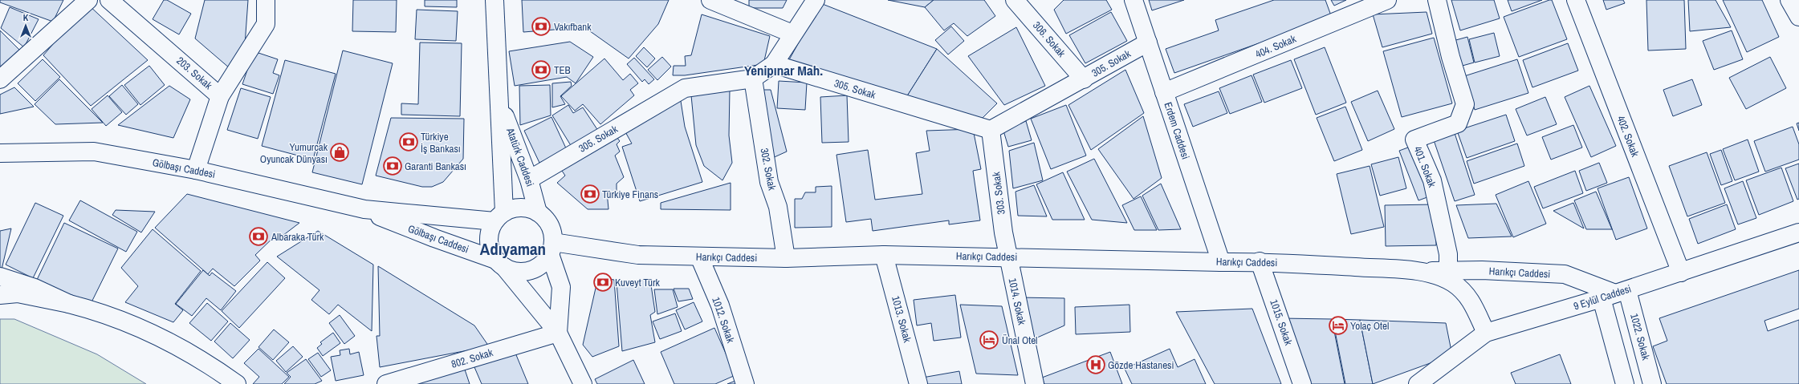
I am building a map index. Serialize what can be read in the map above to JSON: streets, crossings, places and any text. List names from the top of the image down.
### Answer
{
  "streets": {
    "street": [
      "306. Sokak",
      "404. Sokak",
      "305. Sokak",
      "203. Sokak",
      "Erdem Caddesi",
      "402. Sokak",
      "Atatürk Caddesi",
      "401. Sokak",
      "Gölbaşı Caddesi",
      "302. Sokak",
      "303. Sokak",
      "Harıkçı Caddesi",
      "9 Eylül Caddesi",
      "1014. Sokak",
      "1013. Sokak",
      "1012. Sokak",
      "1015. Sokak",
      "1022. Sokak",
      "802. Sokak"
    ]
  },
  "crossings": [
    ["306. Sokak", "305. Sokak"],
    ["404. Sokak", "Erdem Caddesi"],
    ["305. Sokak", "Erdem Caddesi"],
    ["305. Sokak", "Atatürk Caddesi"],
    ["305. Sokak", "302. Sokak"],
    ["305. Sokak", "303. Sokak"],
    ["203. Sokak", "Gölbaşı Caddesi"],
    ["Erdem Caddesi", "Harıkçı Caddesi"],
    ["402. Sokak", "9 Eylül Caddesi"],
    ["Atatürk Caddesi", "Gölbaşı Caddesi"],
    ["Atatürk Caddesi", "Harıkçı Caddesi"],
    ["401. Sokak", "Harıkçı Caddesi"],
    ["Gölbaşı Caddesi", "Harıkçı Caddesi"],
    ["302. Sokak", "Harıkçı Caddesi"],
    ["303. Sokak", "Harıkçı Caddesi"],
    ["303. Sokak", "1014. Sokak"],
    ["Harıkçı Caddesi", "9 Eylül Caddesi"],
    ["Harıkçı Caddesi", "1014. Sokak"],
    ["Harıkçı Caddesi", "1013. Sokak"],
    ["Harıkçı Caddesi", "1012. Sokak"],
    ["Harıkçı Caddesi", "1015. Sokak"],
    ["Harıkçı Caddesi", "1022. Sokak"],
    ["9 Eylül Caddesi", "1022. Sokak"]
  ],
  "districts": ["Yenipınar Mah.", "Adıyaman"],
  "places": {
    "bank": [
      "Vakıfbank",
      "TEB",
      "Türkiye İş Bankası",
      "Garanti Bankası",
      "Türkiye Finans",
      "Albaraka Türk",
      "Kuveyt Türk"
    ],
    "shop": ["Yumurcak Oyuncak Dünyası"],
    "hotel": ["Yolaç Otel", "Ünal Otel"],
    "hospital": ["Gözde Hastanesi"]
  },
  "north": "top"
}
